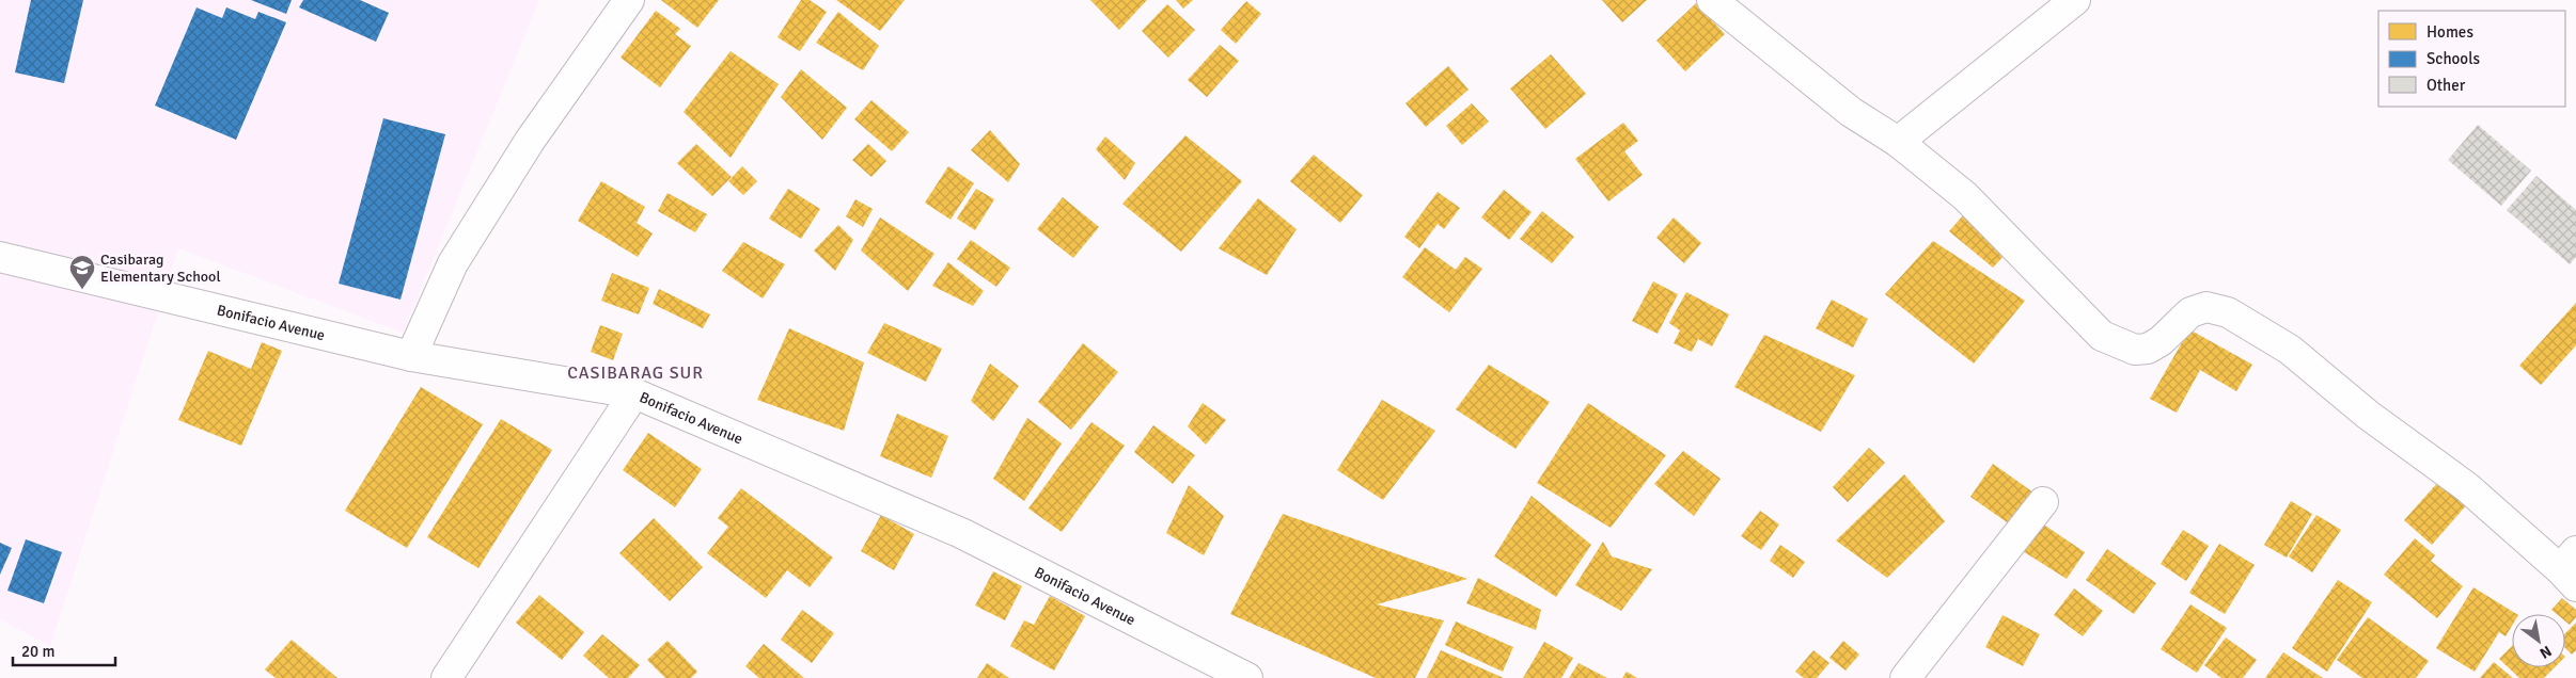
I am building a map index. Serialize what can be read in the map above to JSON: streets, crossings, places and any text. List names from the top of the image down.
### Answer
{
  "streets": {
    "street": ["Bonifacio Avenue"]
  },
  "districts": ["CASIBARAG SUR"],
  "places": {
    "school or university": ["Casibarag Elementary School"]
  },
  "legend": ["Homes", "Schools", "Other"],
  "scale_bar": "20 m",
  "north": "bottom right"
}
